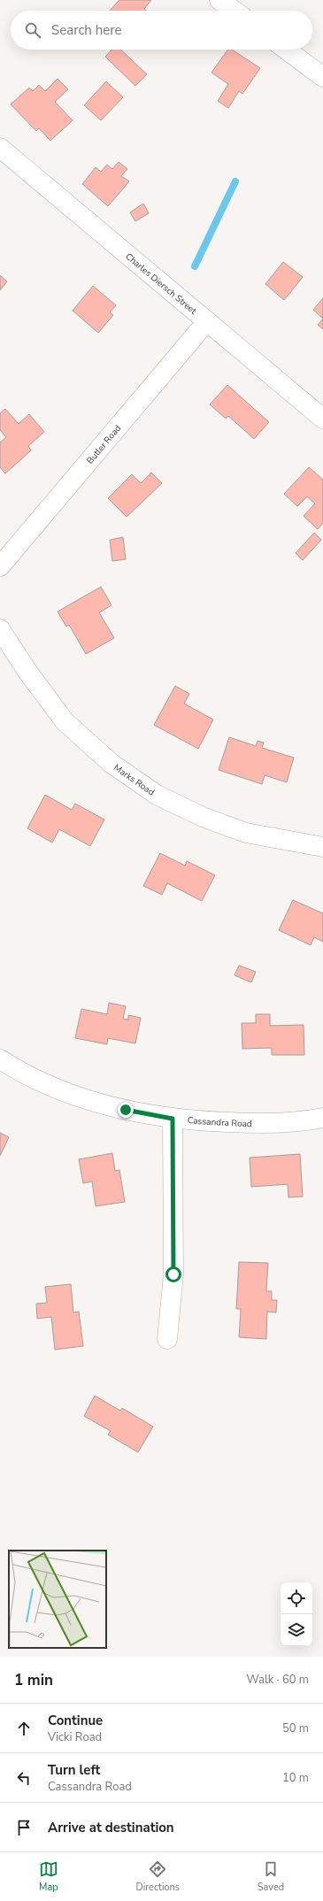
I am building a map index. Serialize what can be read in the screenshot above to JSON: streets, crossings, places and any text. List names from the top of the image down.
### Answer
{
  "streets": {
    "street": [
      "Charles Diersch Street",
      "Butler Road",
      "Marks Road",
      "Cassandra Road"
    ]
  },
  "crossings": [
    ["Charles Diersch Street", "Butler Road"]
  ],
  "page": {
    "search": "Search here",
    "heading": ["1 min", "Walk · 60 m"],
    "list": [
      ["Continue", "Vicki Road", "50 m"],
      ["Turn left", "Cassandra Road", "10 m"],
      "Arrive at destination"
    ],
    "nav": ["Map", "Directions", "Saved"]
  }
}
